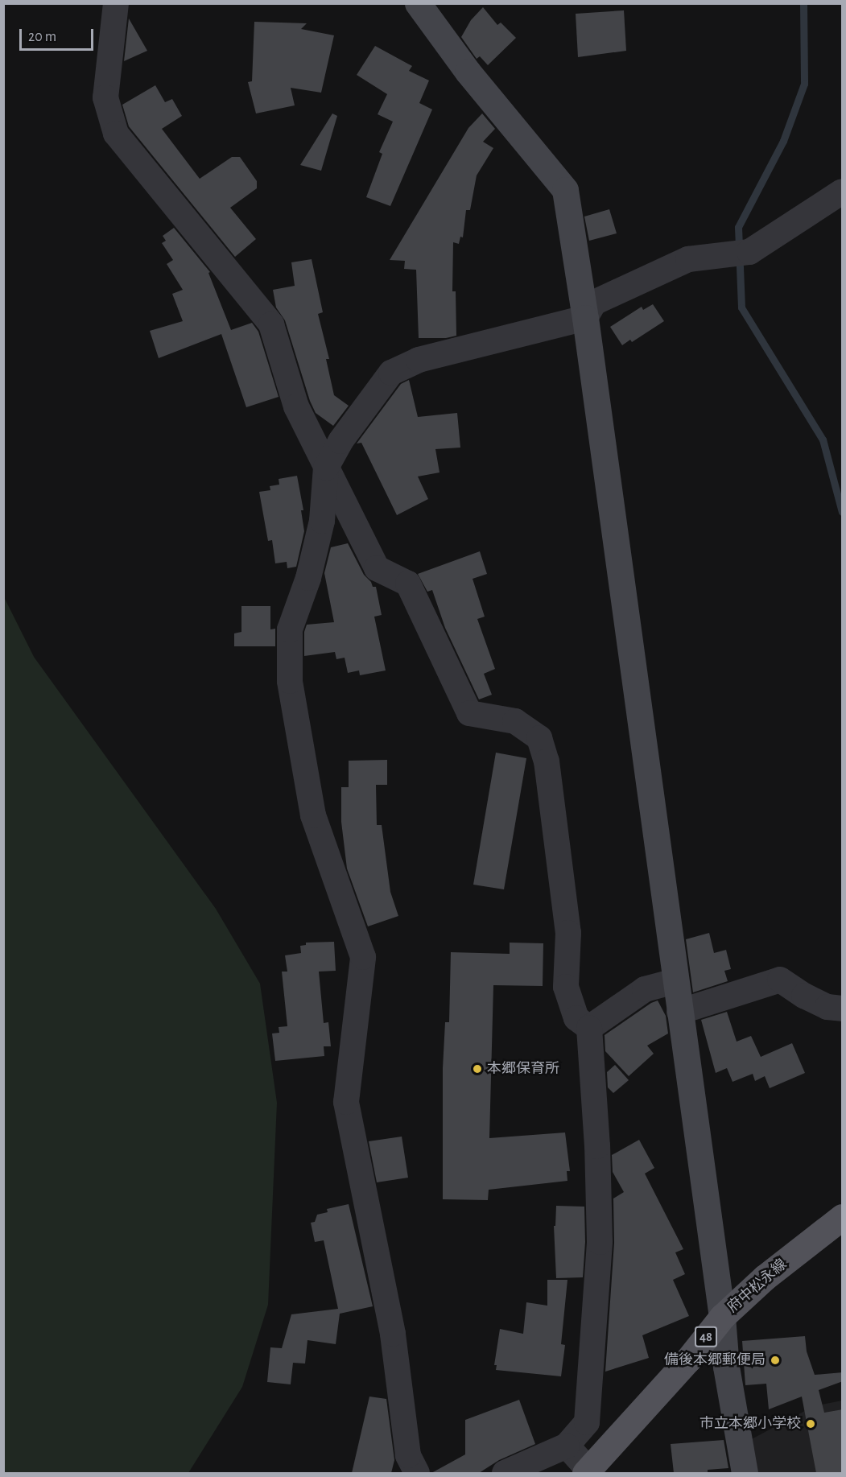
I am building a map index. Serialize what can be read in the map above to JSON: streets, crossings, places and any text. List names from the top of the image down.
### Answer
{
  "streets": {
    "main road": ["府中松永線", "48"]
  },
  "places": ["本郷保育所", "備後本郷郵便局", "市立本郷小学校"],
  "scale_bar": "20 m"
}
